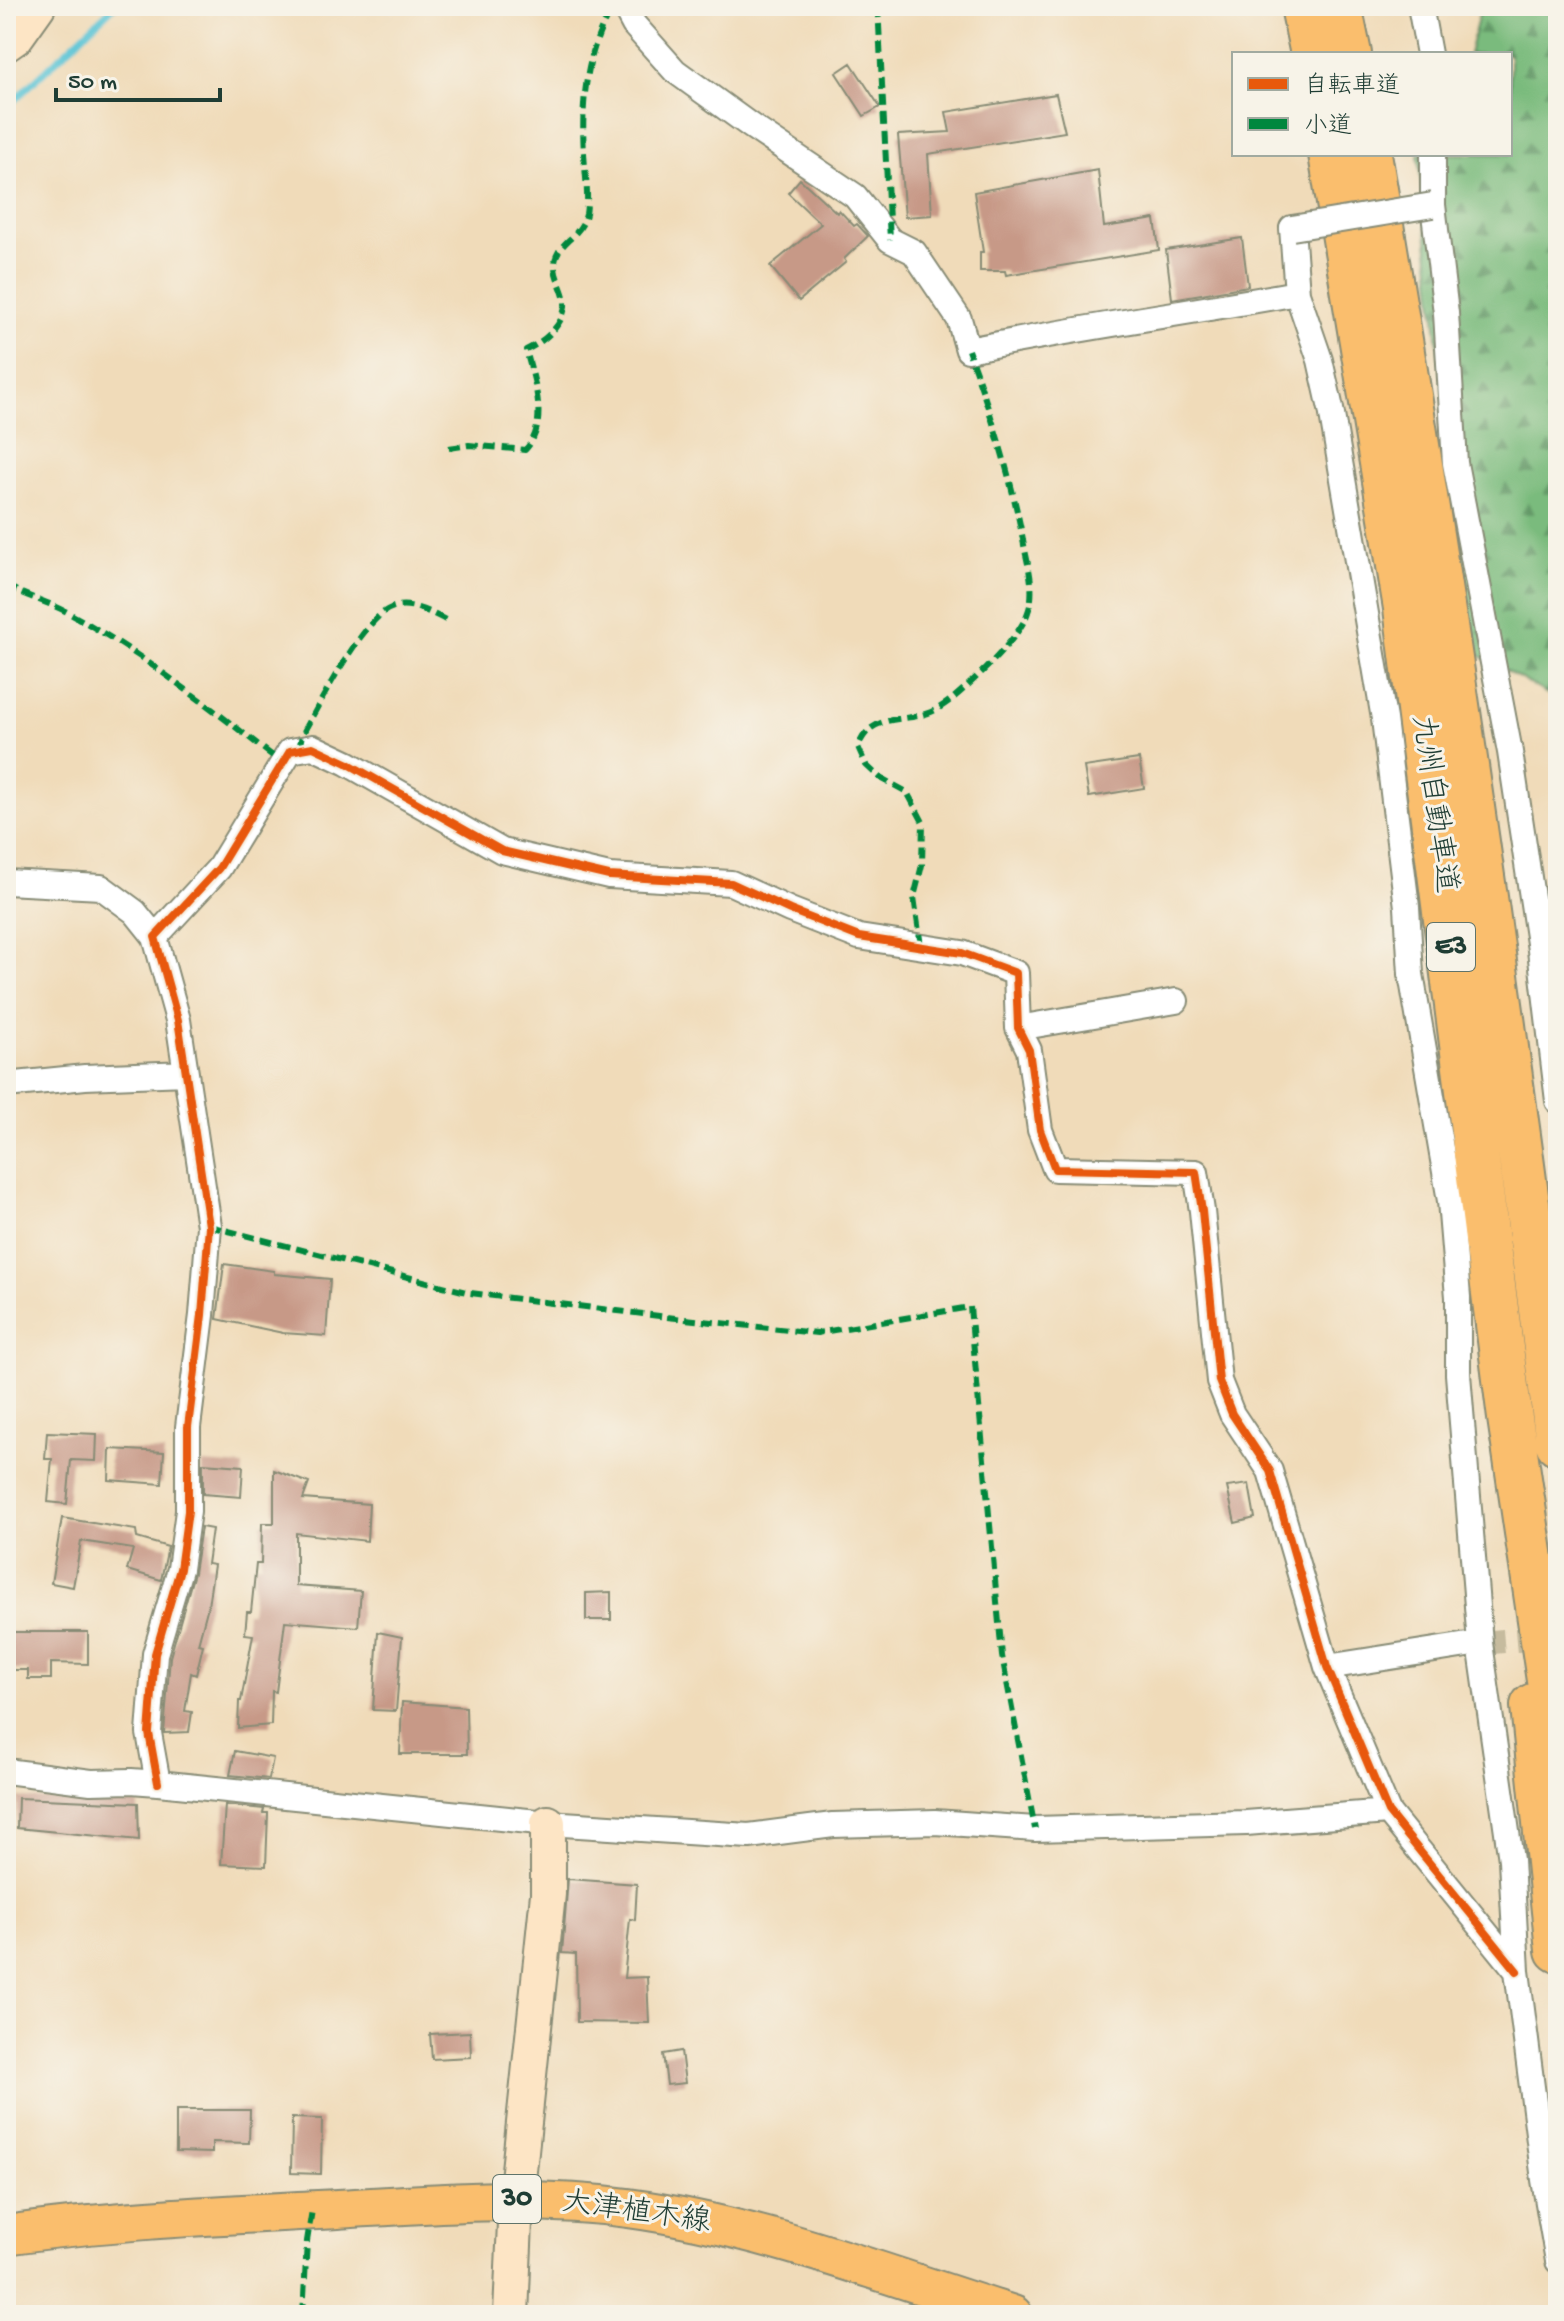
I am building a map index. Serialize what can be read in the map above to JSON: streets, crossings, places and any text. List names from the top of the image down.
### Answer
{
  "streets": {
    "highway": ["九州自動車道", "E3"],
    "main road": ["30", "大津植木線"]
  },
  "legend": ["自転車道", "小道"],
  "scale_bar": "50 m"
}
